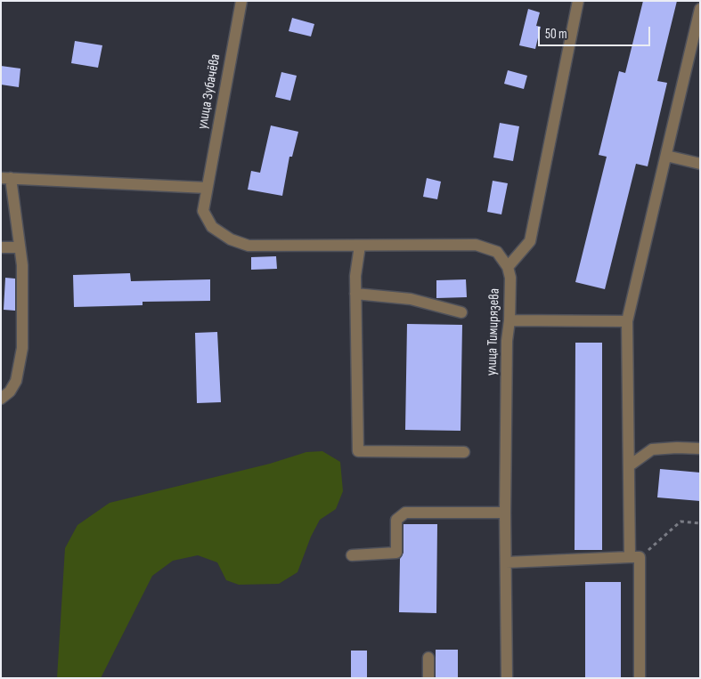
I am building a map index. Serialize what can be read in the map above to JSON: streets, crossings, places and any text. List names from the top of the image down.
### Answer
{
  "streets": {
    "street": ["улица Зубачёва", "улица Тимирязева"]
  },
  "crossings": [
    ["улица Зубачёва", "улица Тимирязева"]
  ],
  "scale_bar": "50 m"
}
